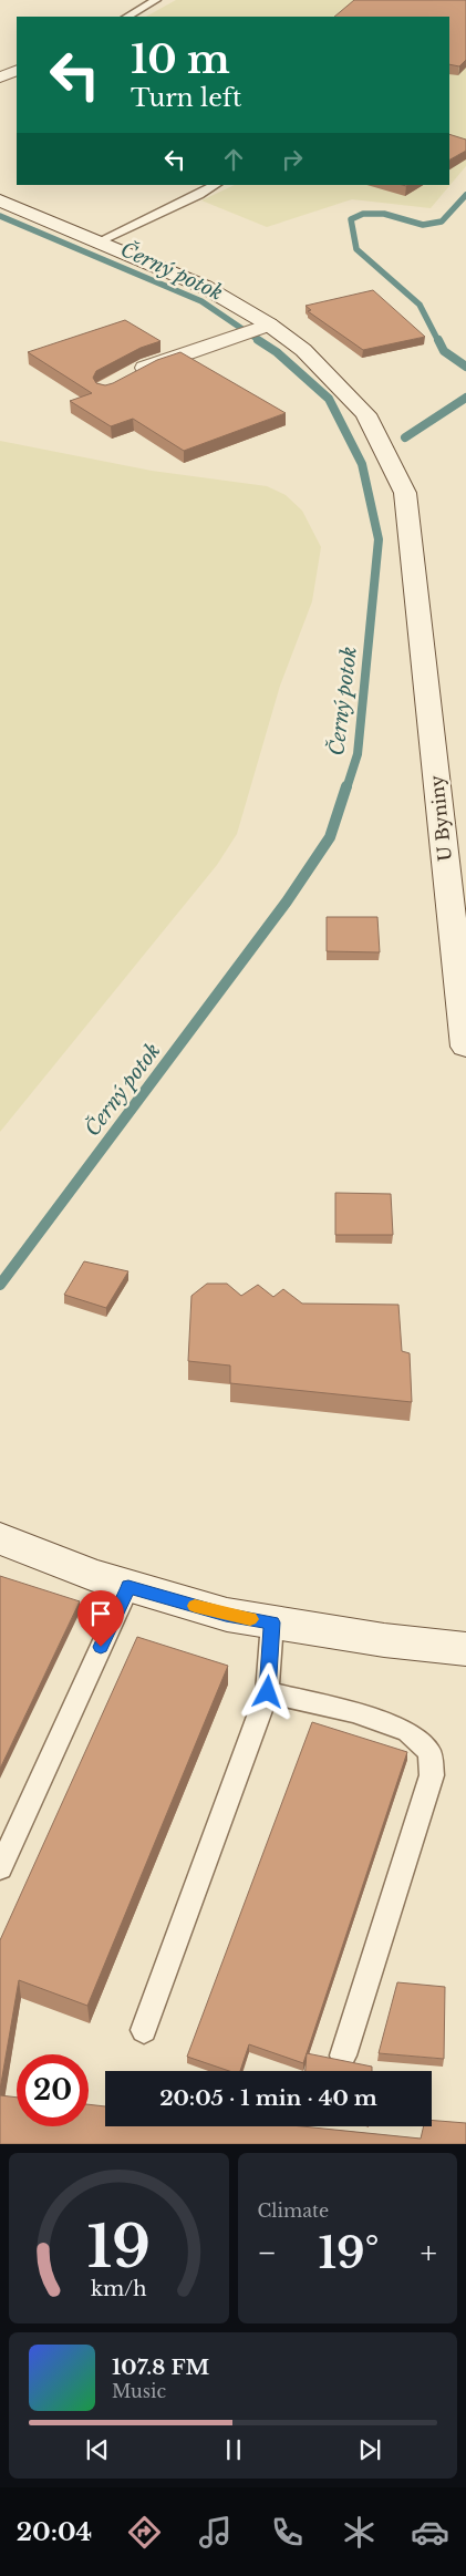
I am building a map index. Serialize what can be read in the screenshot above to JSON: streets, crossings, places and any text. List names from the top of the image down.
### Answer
{
  "streets": {
    "street": ["U Byniny"]
  },
  "water": ["Černý potok"],
  "page": {
    "turn": ["10 m", "Turn left"],
    "limit": "20",
    "trip": "20:05 · 1 min · 40 m",
    "tile": "Climate",
    "heat": ["−", "19°", "+"],
    "song": ["107.8 FM", "Music"],
    "tabs": "20:04",
    "gauge": ["19", "km/h"]
  }
}
